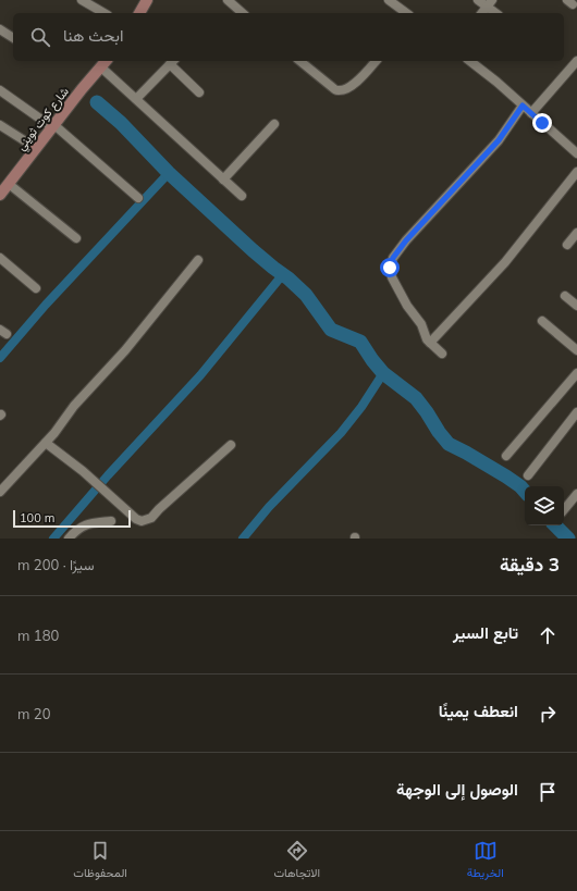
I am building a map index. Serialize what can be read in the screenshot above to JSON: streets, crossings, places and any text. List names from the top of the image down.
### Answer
{
  "streets": {
    "main road": ["شارع كوت ثويني"]
  },
  "scale_bar": "100 m",
  "page": {
    "search": "ابحث هنا",
    "scale": "100 m",
    "heading": ["3 دقيقة", "سيرًا · 200 m"],
    "list": [
      ["تابع السير", "180 m"],
      ["انعطف يمينًا", "20 m"],
      "الوصول إلى الوجهة"
    ],
    "nav": ["الخريطة", "الاتجاهات", "المحفوظات"]
  }
}
